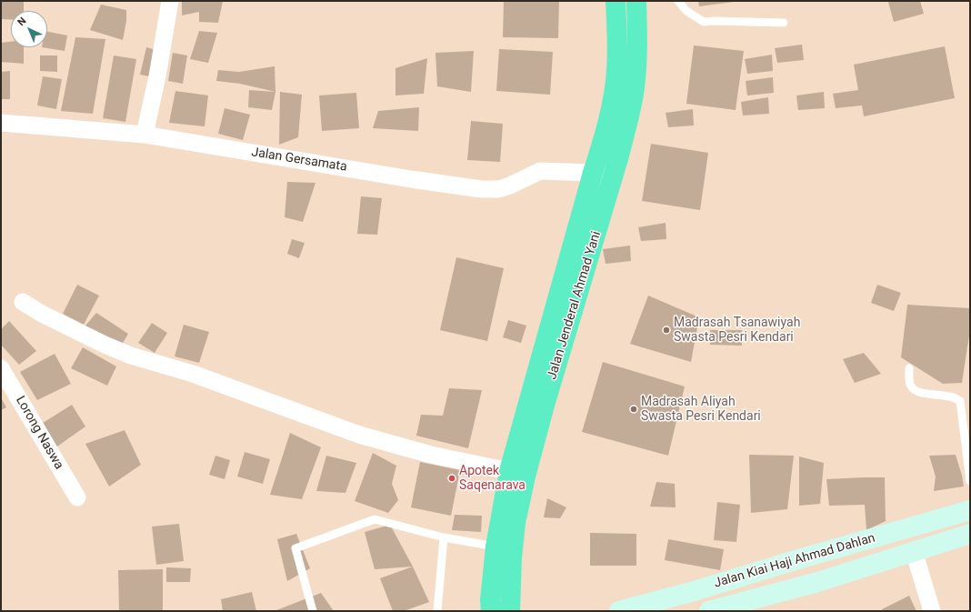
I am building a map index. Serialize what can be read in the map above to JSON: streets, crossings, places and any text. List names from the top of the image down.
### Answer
{
  "streets": {
    "highway": ["Jalan Jenderal Ahmad Yani"],
    "main road": ["Jalan Kiai Haji Ahmad Dahlan"],
    "street": ["Jalan Gersamata", "Lorong Naswa"]
  },
  "crossings": [
    ["Jalan Gersamata", "Jalan Jenderal Ahmad Yani"]
  ],
  "places": ["Madrasah Tsanawiyah Swasta Pesri Kendari", "Madrasah Aliyah Swasta Pesri Kendari", "Apotek Saqenarava"],
  "north": "top left"
}
